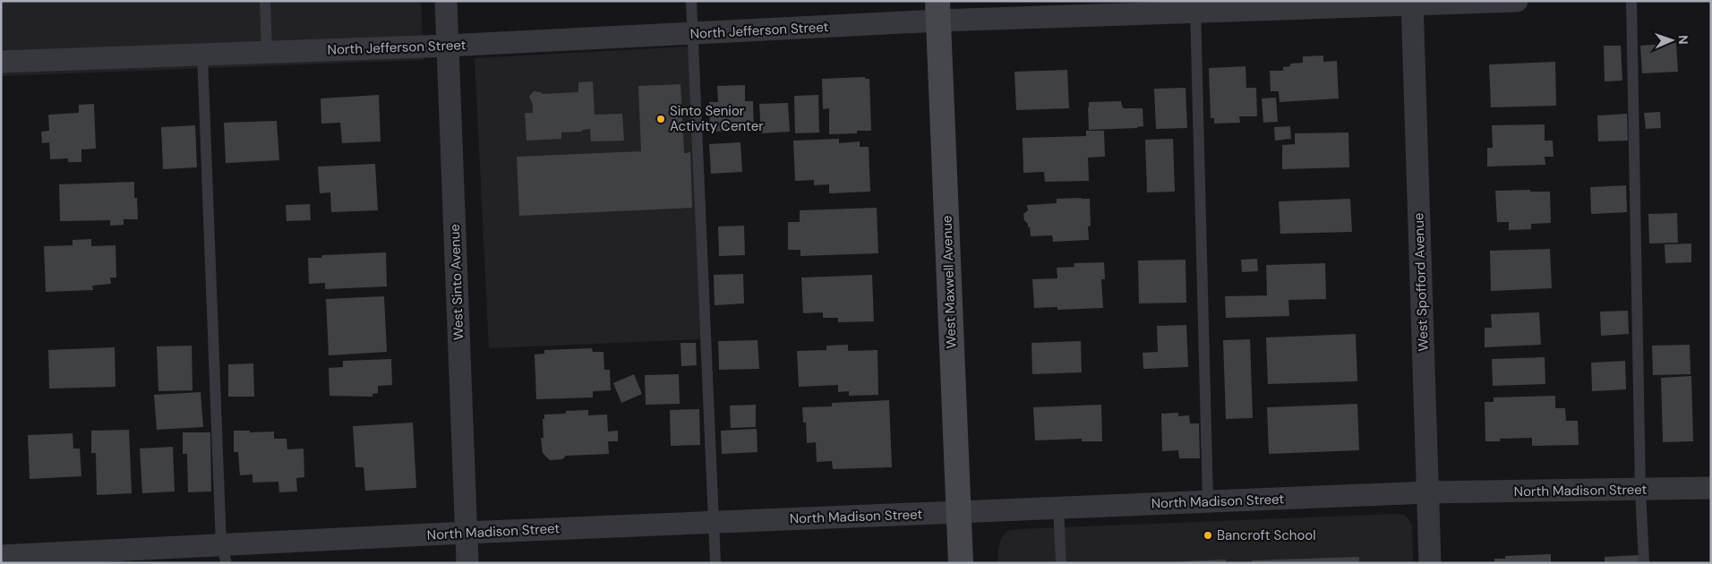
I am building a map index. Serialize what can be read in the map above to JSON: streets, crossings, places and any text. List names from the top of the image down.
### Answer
{
  "streets": {
    "street": [
      "North Jefferson Street",
      "West Sinto Avenue",
      "West Maxwell Avenue",
      "West Spofford Avenue",
      "North Madison Street"
    ]
  },
  "crossings": [
    ["North Jefferson Street", "West Sinto Avenue"],
    ["North Jefferson Street", "West Maxwell Avenue"],
    ["North Jefferson Street", "West Spofford Avenue"],
    ["West Sinto Avenue", "North Madison Street"],
    ["West Maxwell Avenue", "North Madison Street"],
    ["West Spofford Avenue", "North Madison Street"]
  ],
  "places": ["Sinto Senior Activity Center", "Bancroft School"],
  "north": "right"
}
